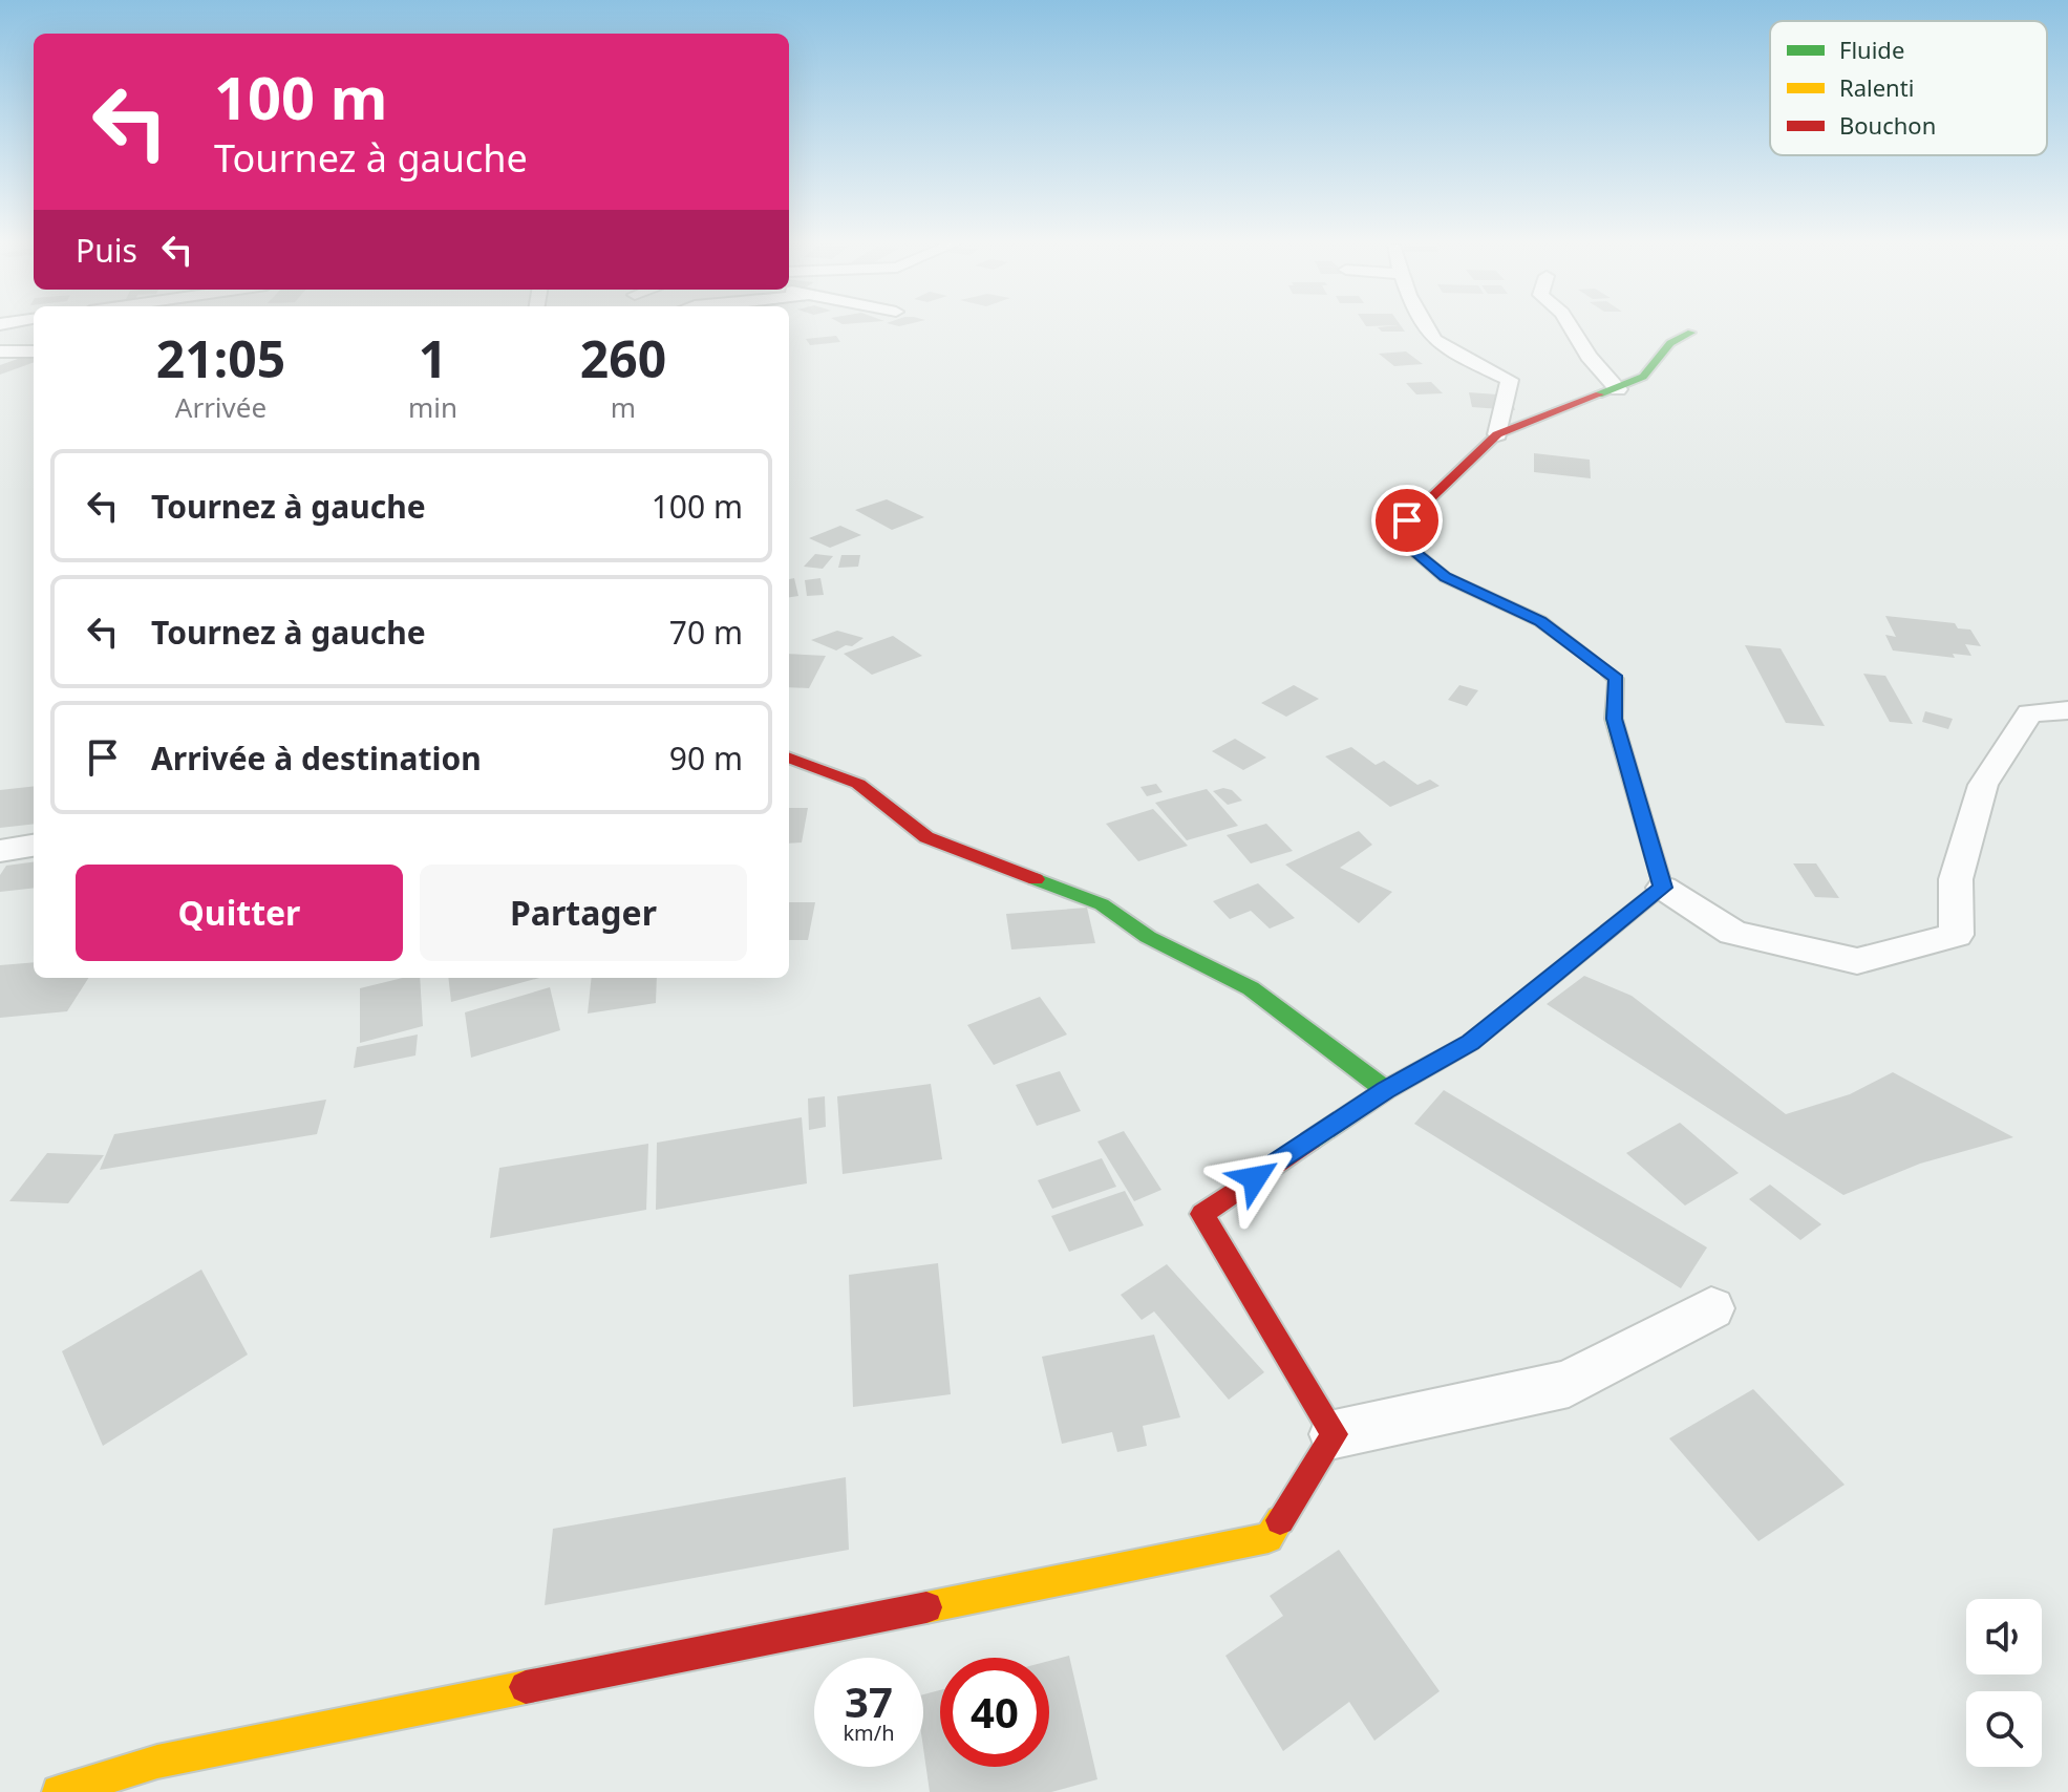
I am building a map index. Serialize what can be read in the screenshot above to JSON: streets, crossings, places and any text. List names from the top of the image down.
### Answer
{
  "legend": ["Fluide", "Ralenti", "Bouchon"],
  "page": {
    "turn": ["100 m", "Tournez à gauche"],
    "then": "Puis",
    "eta": [
      "21:05",
      "Arrivée",
      "1",
      "min",
      "260",
      "m"
    ],
    "list": [
      {
        "name": "Tournez à gauche",
        "value": "100 m"
      },
      {
        "name": "Tournez à gauche",
        "value": "70 m"
      },
      {
        "name": "Arrivée à destination",
        "value": "90 m"
      }
    ],
    "buttons": ["Quitter", "Partager"],
    "speed": "37 km/h",
    "limit": "40"
  }
}
